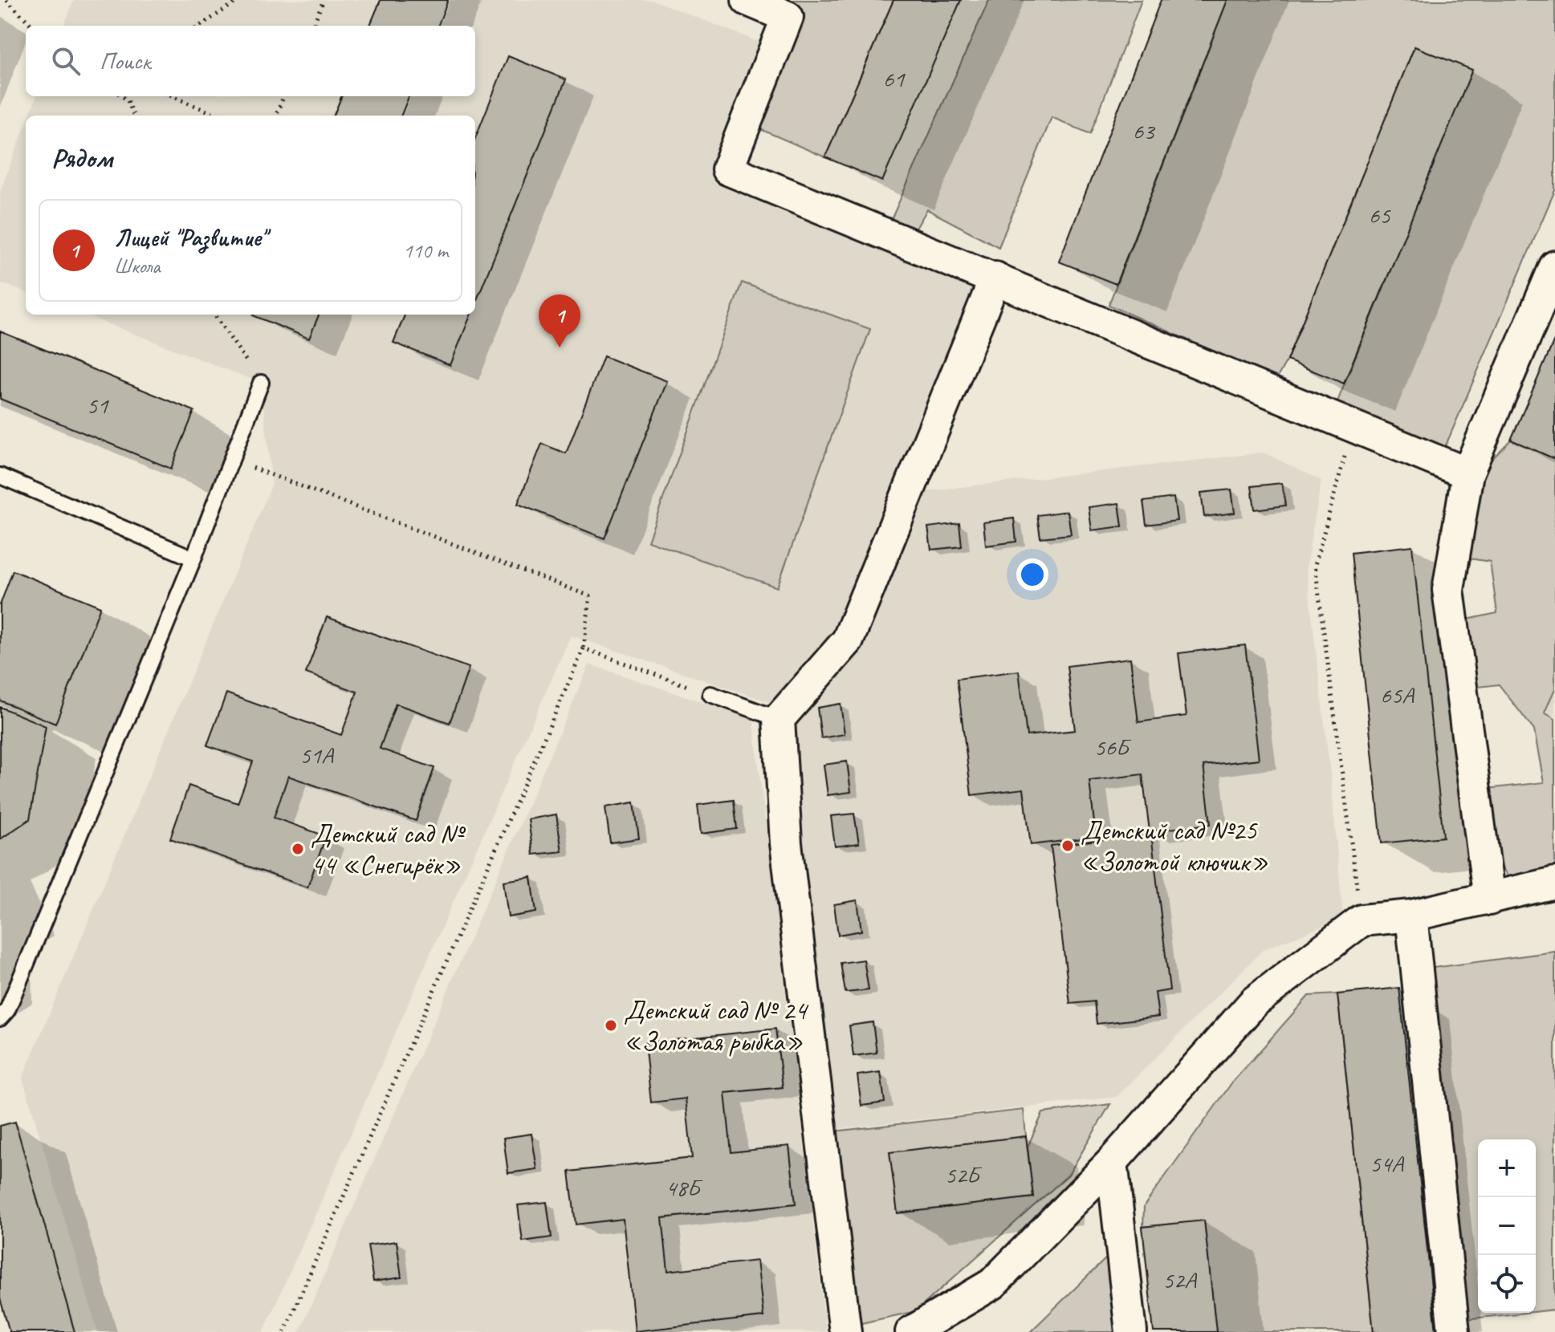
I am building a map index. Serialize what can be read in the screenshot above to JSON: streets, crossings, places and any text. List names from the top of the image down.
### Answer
{
  "places": ["Детский сад №25 «Золотой ключик»", "Детский сад № 44 «Снегирёк»", "Детский сад № 24 «Золотая рыбка»"],
  "house_numbers": [
    "61",
    "63",
    "65",
    "51",
    "65А",
    "56Б",
    "51А",
    "54А",
    "52Б",
    "48Б",
    "52А"
  ],
  "page": {
    "search": "Поиск",
    "heading": "Рядом",
    "list": [
      {
        "mark": "1",
        "name": "Лицей \"Развитие\"",
        "note": "Школа",
        "value": "110 m"
      }
    ],
    "pins": "1",
    "map_buttons": ["+", "−"]
  }
}
